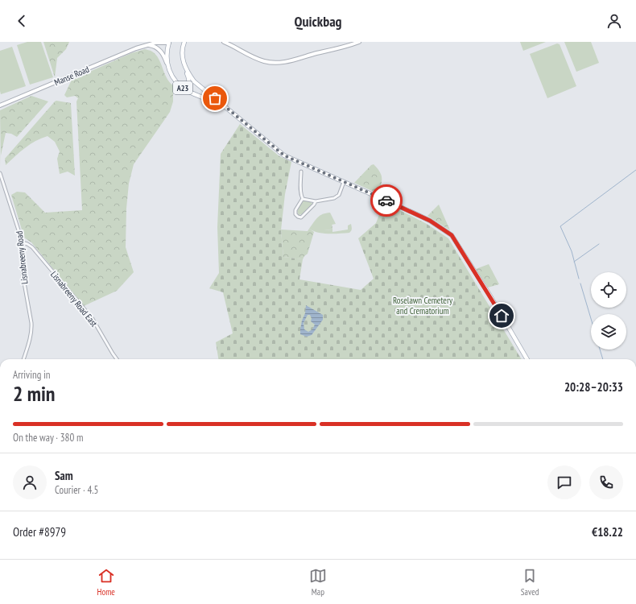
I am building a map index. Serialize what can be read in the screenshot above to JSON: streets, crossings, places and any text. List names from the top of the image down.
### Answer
{
  "streets": {
    "main road": ["A23"],
    "street": ["Manse Road", "Lisnabreeny Road", "Lisnabreeny Road East"]
  },
  "crossings": [
    ["Manse Road", "A23"],
    ["Lisnabreeny Road", "Lisnabreeny Road East"]
  ],
  "parks": ["Roselawn Cemetery and Crematorium"],
  "page": {
    "header": "Quickbag",
    "heading": ["2 min", "Arriving in", "20:28–20:33"],
    "panel": [
      "Sam",
      "Courier · 4.5",
      "Order #8979",
      "€18.22"
    ],
    "bar": "On the way · 380 m",
    "tabs": ["Home", "Map", "Saved"]
  }
}
